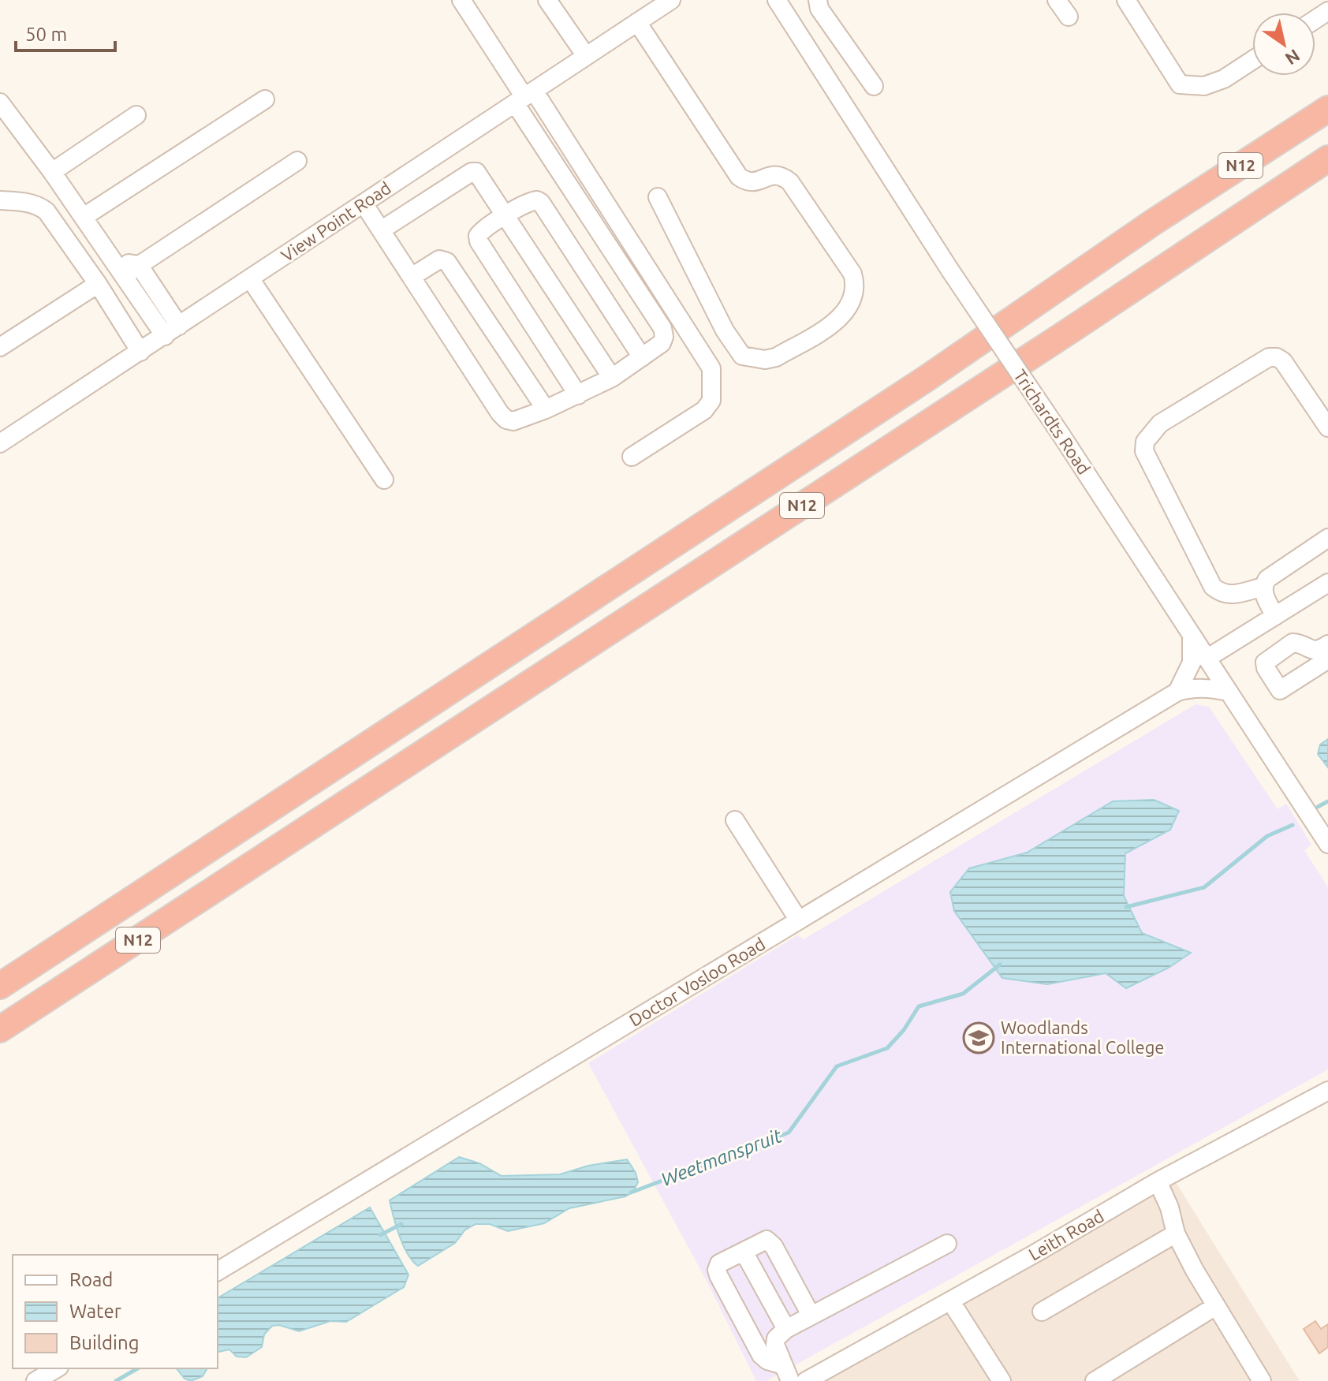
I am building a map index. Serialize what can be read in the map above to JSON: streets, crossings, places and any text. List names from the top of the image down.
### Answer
{
  "streets": {
    "highway": ["N12"],
    "street": [
      "View Point Road",
      "Trichardts Road",
      "Doctor Vosloo Road",
      "Leith Road"
    ]
  },
  "crossings": [
    ["Trichardts Road", "Doctor Vosloo Road"]
  ],
  "water": ["Weetmanspruit"],
  "places": {
    "school or university": ["Woodlands International College"]
  },
  "legend": ["Road", "Water", "Building"],
  "scale_bar": "50 m",
  "north": "bottom right"
}
